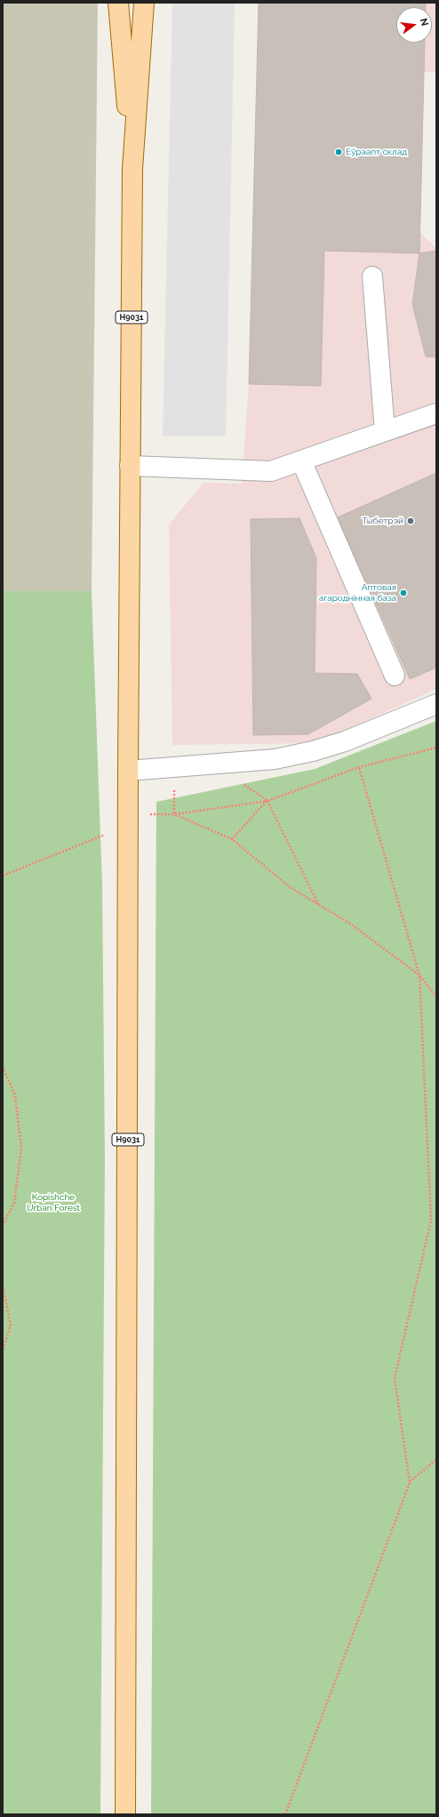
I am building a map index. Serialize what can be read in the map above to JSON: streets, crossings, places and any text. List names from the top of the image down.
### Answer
{
  "streets": {
    "main road": ["Н9031"]
  },
  "parks": ["Kopishche Urban Forest"],
  "places": ["Еўраапт склад", "Тыбетрэй", "Аптовая агароднінная база"],
  "north": "right"
}
